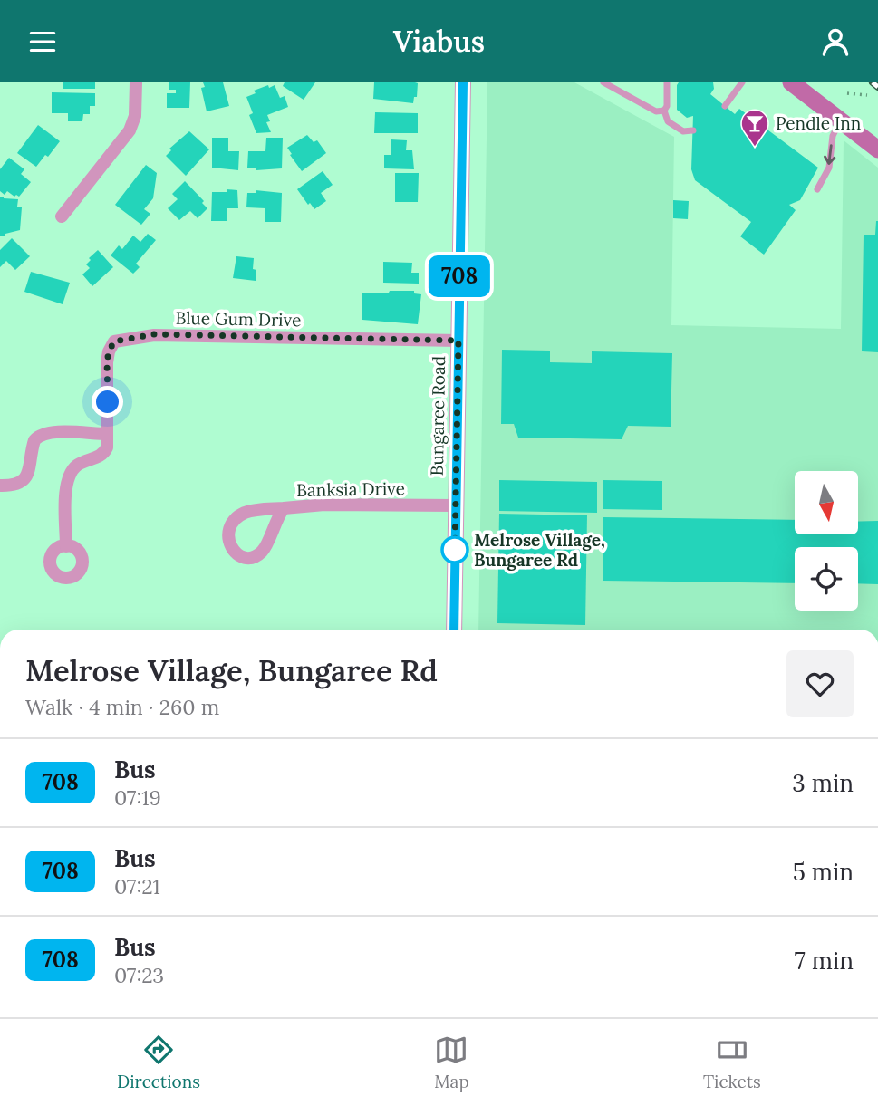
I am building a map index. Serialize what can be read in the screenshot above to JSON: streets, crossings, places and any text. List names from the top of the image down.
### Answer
{
  "streets": {
    "street": ["Blue Gum Drive", "Bungaree Road", "Banksia Drive"]
  },
  "crossings": [
    ["Blue Gum Drive", "Bungaree Road"],
    ["Bungaree Road", "Banksia Drive"]
  ],
  "places": {
    "bar": ["Pendle Inn"],
    "other": ["Melrose Village, Bungaree Rd"]
  },
  "lines": ["bus line 708"],
  "north": "bottom",
  "page": {
    "header": "Viabus",
    "on_map": "708",
    "heading": ["Melrose Village, Bungaree Rd", "Walk · 4 min · 260 m"],
    "list": [
      {
        "mark": "708",
        "name": "Bus",
        "note": "07:19",
        "value": "3 min"
      },
      {
        "mark": "708",
        "name": "Bus",
        "note": "07:21",
        "value": "5 min"
      },
      {
        "mark": "708",
        "name": "Bus",
        "note": "07:23",
        "value": "7 min"
      }
    ],
    "tabs": ["Directions", "Map", "Tickets"]
  }
}
